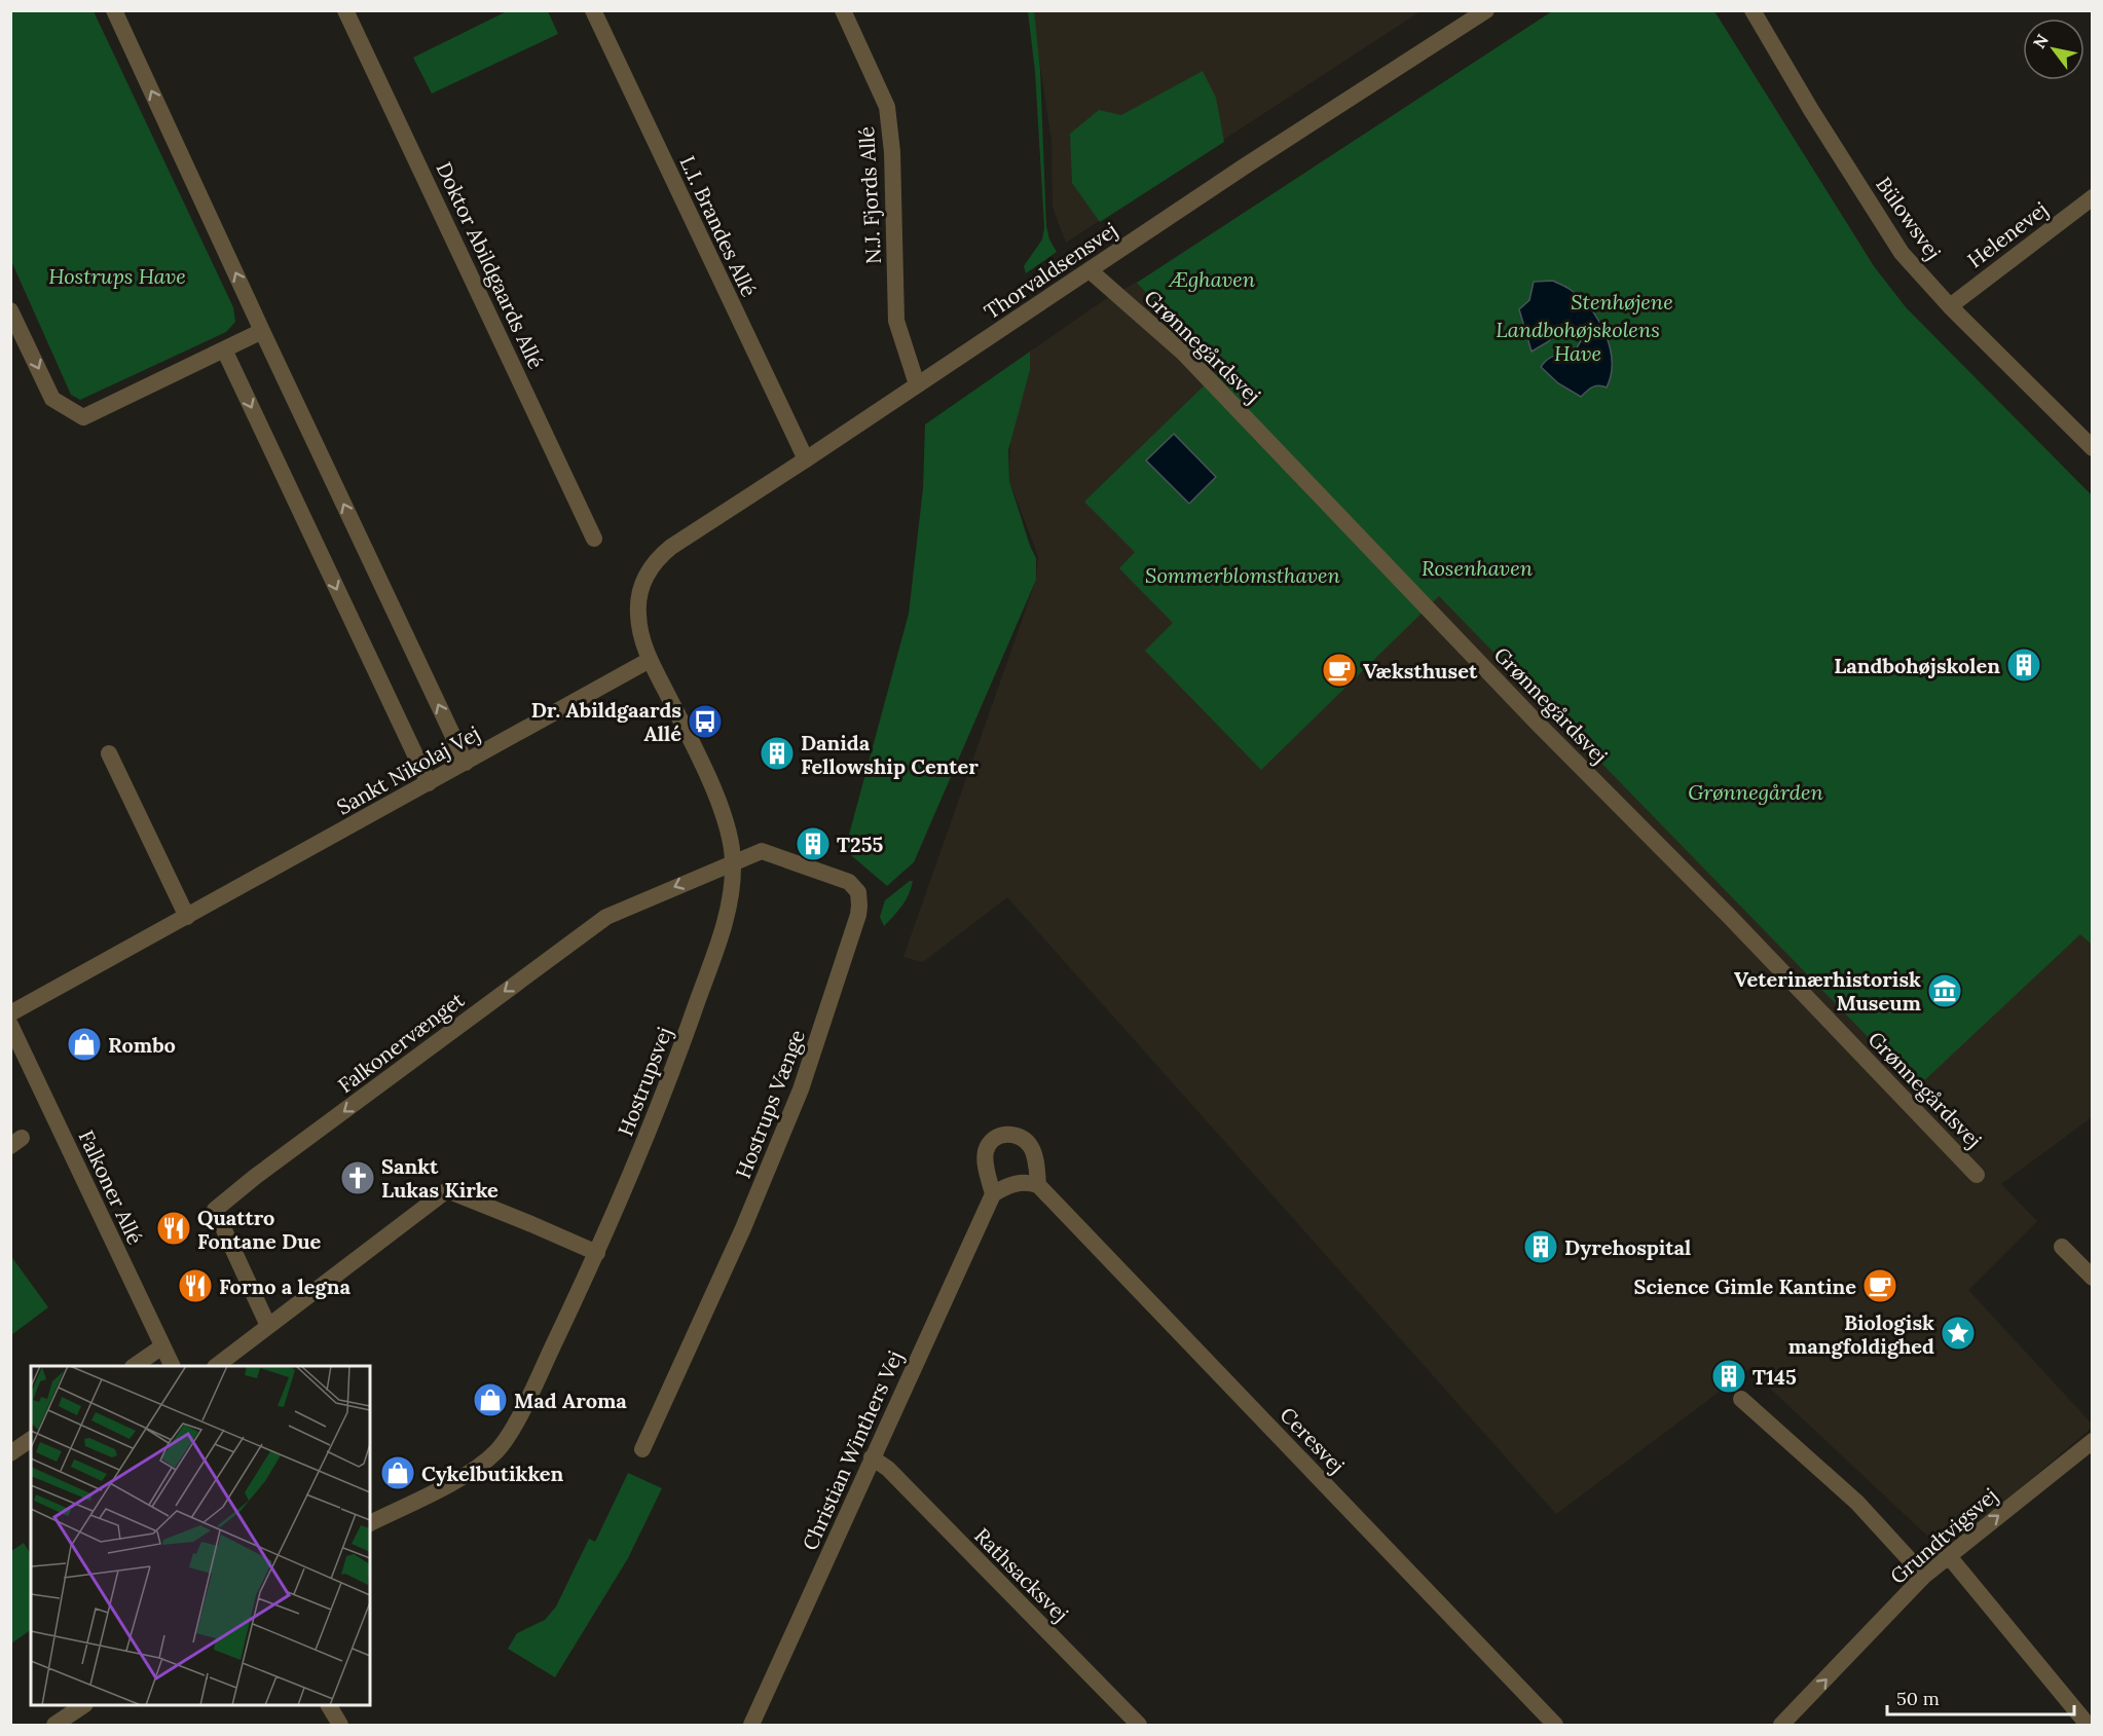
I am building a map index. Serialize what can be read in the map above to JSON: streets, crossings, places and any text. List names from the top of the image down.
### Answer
{
  "streets": {
    "street": [
      "N.J. Fjords Allé",
      "Bülowsvej",
      "L.I. Brandes Allé",
      "Helenevej",
      "Doktor Abildgaards Allé",
      "Thorvaldsensvej",
      "Grønnegårdsvej",
      "Sankt Nikolaj Vej",
      "Falkonervænget",
      "Hostrupsvej",
      "Hostrups Vænge",
      "Falkoner Allé",
      "Ceresvej",
      "Christian Winthers Vej",
      "Grundtvigsvej",
      "Rathsacksvej"
    ]
  },
  "crossings": [
    ["N.J. Fjords Allé", "Thorvaldsensvej"],
    ["Bülowsvej", "Helenevej"],
    ["L.I. Brandes Allé", "Thorvaldsensvej"],
    ["Thorvaldsensvej", "Grønnegårdsvej"],
    ["Thorvaldsensvej", "Hostrupsvej"],
    ["Sankt Nikolaj Vej", "Hostrupsvej"],
    ["Falkonervænget", "Hostrupsvej"],
    ["Falkonervænget", "Hostrups Vænge"],
    ["Hostrupsvej", "Hostrups Vænge"],
    ["Christian Winthers Vej", "Rathsacksvej"]
  ],
  "one_way": ["Falkonervænget", "Grundtvigsvej"],
  "parks": [
    "Hostrups Have",
    "Æghaven",
    "Stenhøjene",
    "Landbohøjskolens Have",
    "Rosenhaven",
    "Sommerblomsthaven",
    "Grønnegården"
  ],
  "places": {
    "building": [
      "Landbohøjskolen",
      "Danida Fellowship Center",
      "T255",
      "Dyrehospital",
      "T145"
    ],
    "cafe": ["Væksthuset", "Science Gimle Kantine"],
    "bus stop": ["Dr. Abildgaards Allé"],
    "museum": ["Veterinærhistorisk Museum"],
    "shop": ["Rombo", "Mad Aroma", "Cykelbutikken"],
    "church": ["Sankt Lukas Kirke"],
    "restaurant": ["Quattro Fontane Due", "Forno a legna"],
    "place": ["Biologisk mangfoldighed"]
  },
  "scale_bar": "50 m",
  "north": "top left"
}
